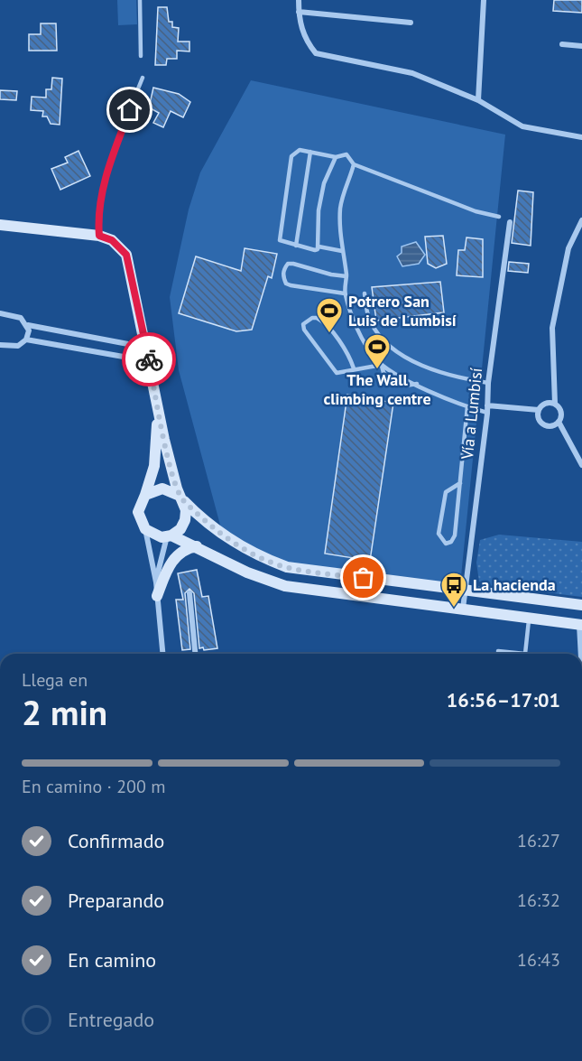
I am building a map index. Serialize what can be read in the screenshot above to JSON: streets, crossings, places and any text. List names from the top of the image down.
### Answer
{
  "streets": {
    "street": ["Vía a Lumbisí"]
  },
  "places": {
    "sports": ["Potrero San Luis de Lumbisí", "The Wall climbing centre"],
    "bus stop": ["La hacienda"]
  },
  "page": {
    "heading": ["2 min", "Llega en", "16:56–17:01"],
    "bar": "En camino · 200 m",
    "list": [
      ["Confirmado", "16:27"],
      ["Preparando", "16:32"],
      ["En camino", "16:43"],
      "Entregado"
    ]
  }
}
